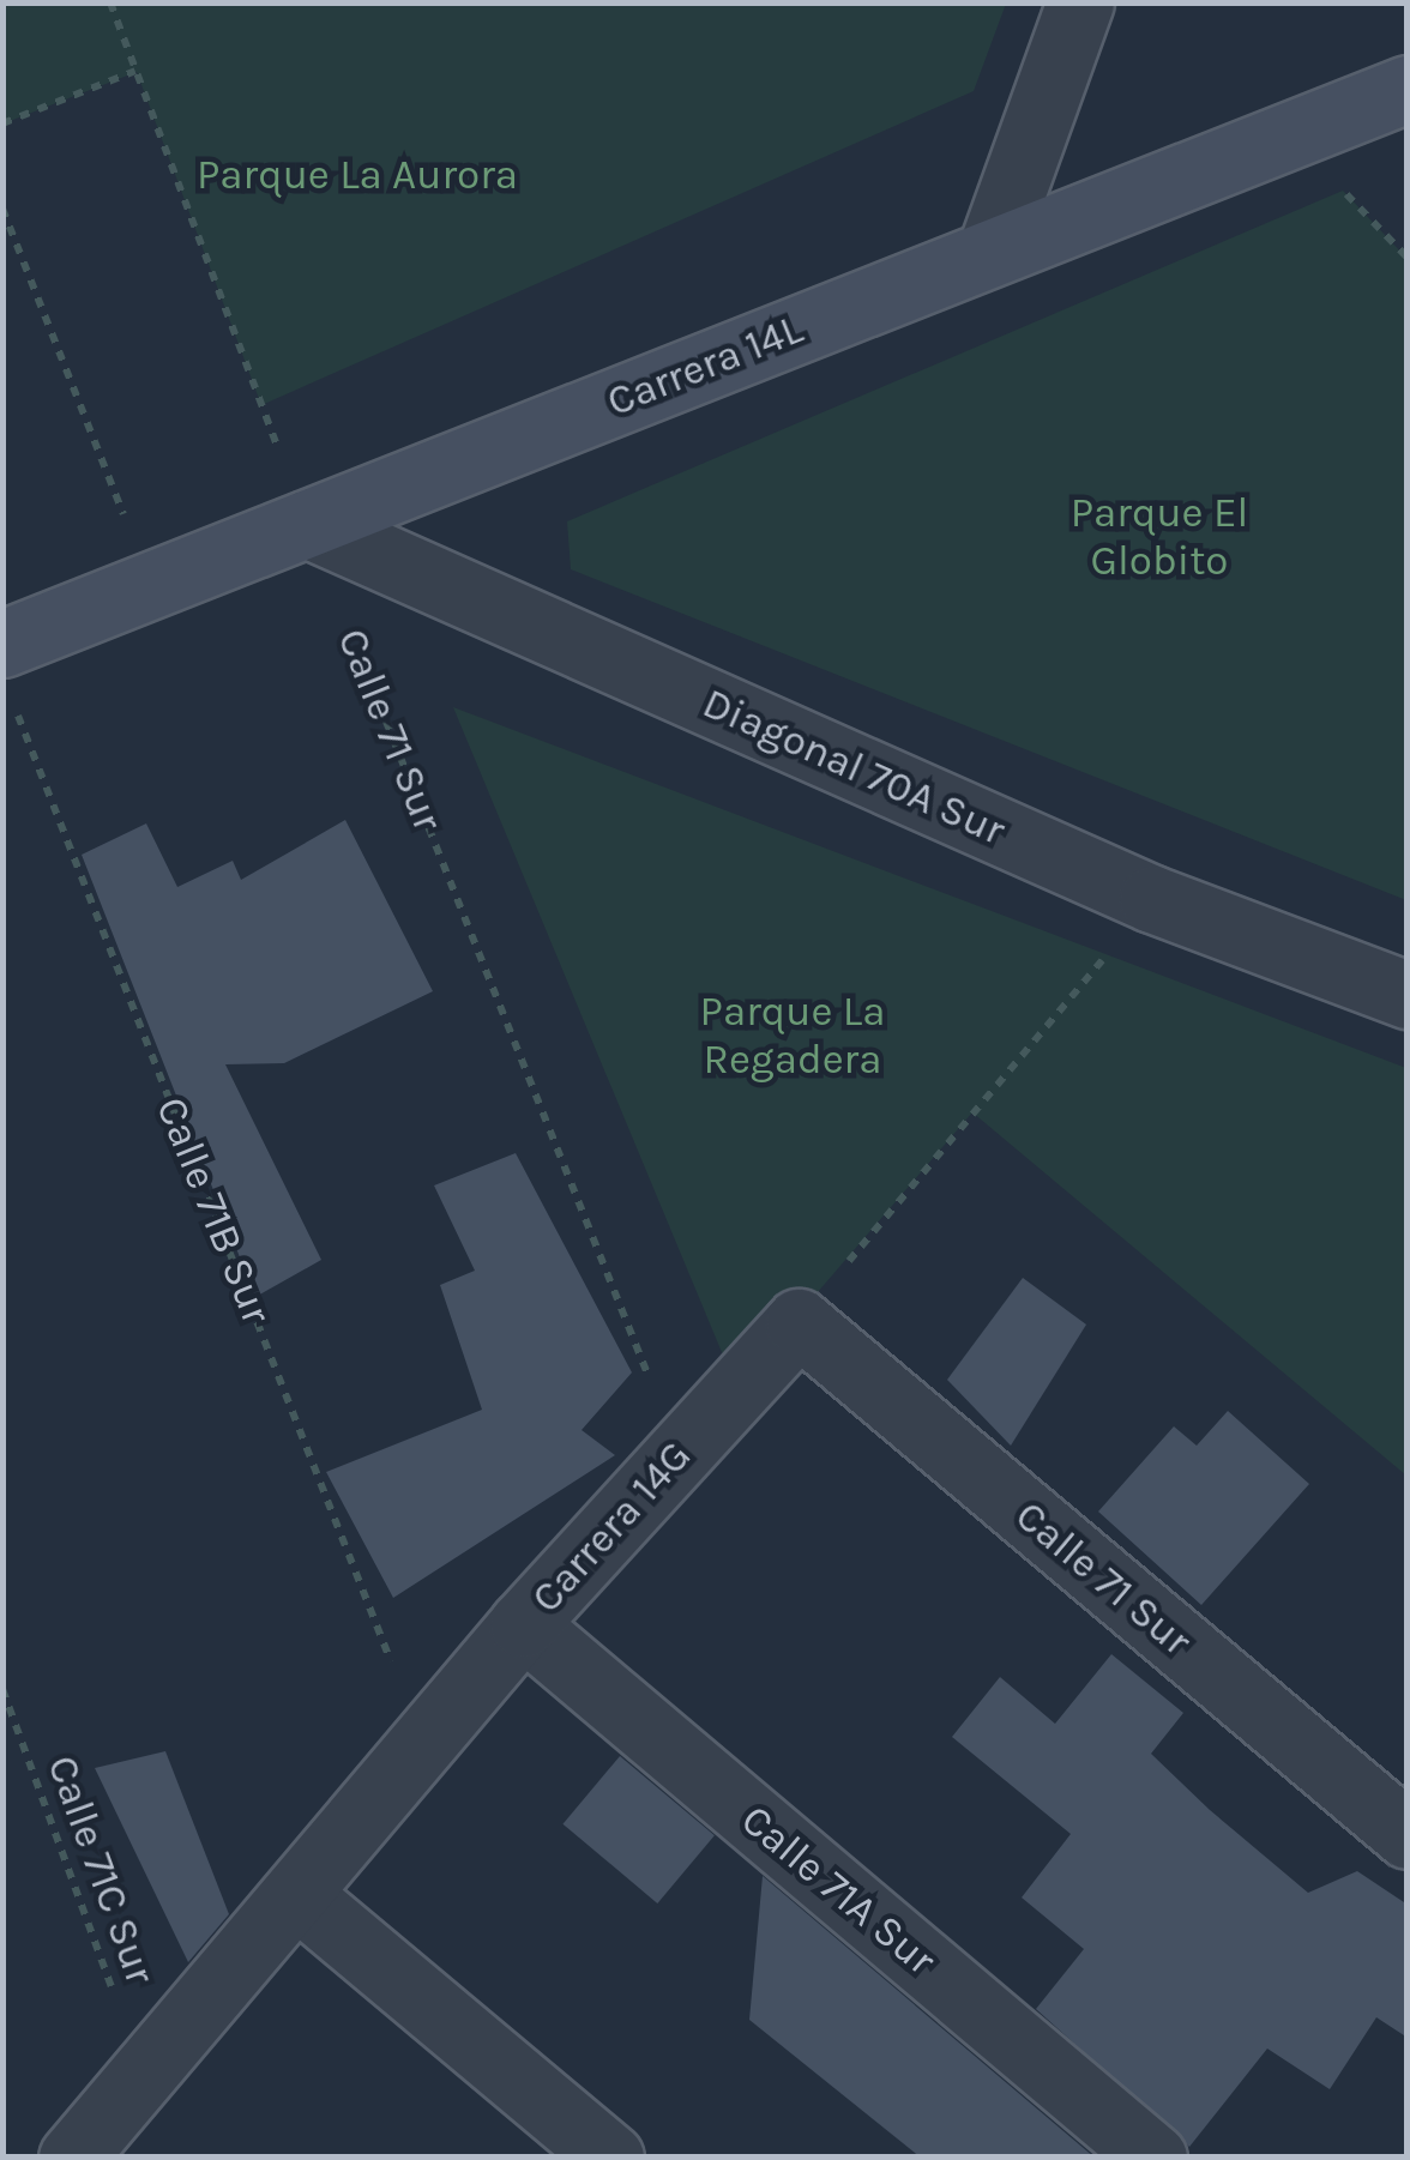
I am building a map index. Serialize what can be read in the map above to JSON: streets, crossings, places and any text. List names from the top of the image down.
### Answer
{
  "streets": {
    "street": [
      "Carrera 14L",
      "Calle 71 Sur",
      "Diagonal 70A Sur",
      "Carrera 14G",
      "Calle 71A Sur"
    ],
    "path": ["Calle 71B Sur", "Calle 71C Sur"]
  },
  "crossings": [
    ["Carrera 14L", "Calle 71 Sur"],
    ["Carrera 14L", "Diagonal 70A Sur"],
    ["Carrera 14L", "Calle 71B Sur"],
    ["Calle 71 Sur", "Diagonal 70A Sur"],
    ["Calle 71 Sur", "Carrera 14G"],
    ["Calle 71B Sur", "Carrera 14G"],
    ["Carrera 14G", "Calle 71C Sur"],
    ["Carrera 14G", "Calle 71A Sur"]
  ],
  "parks": ["Parque La Aurora", "Parque El Globito", "Parque La Regadera"]
}
